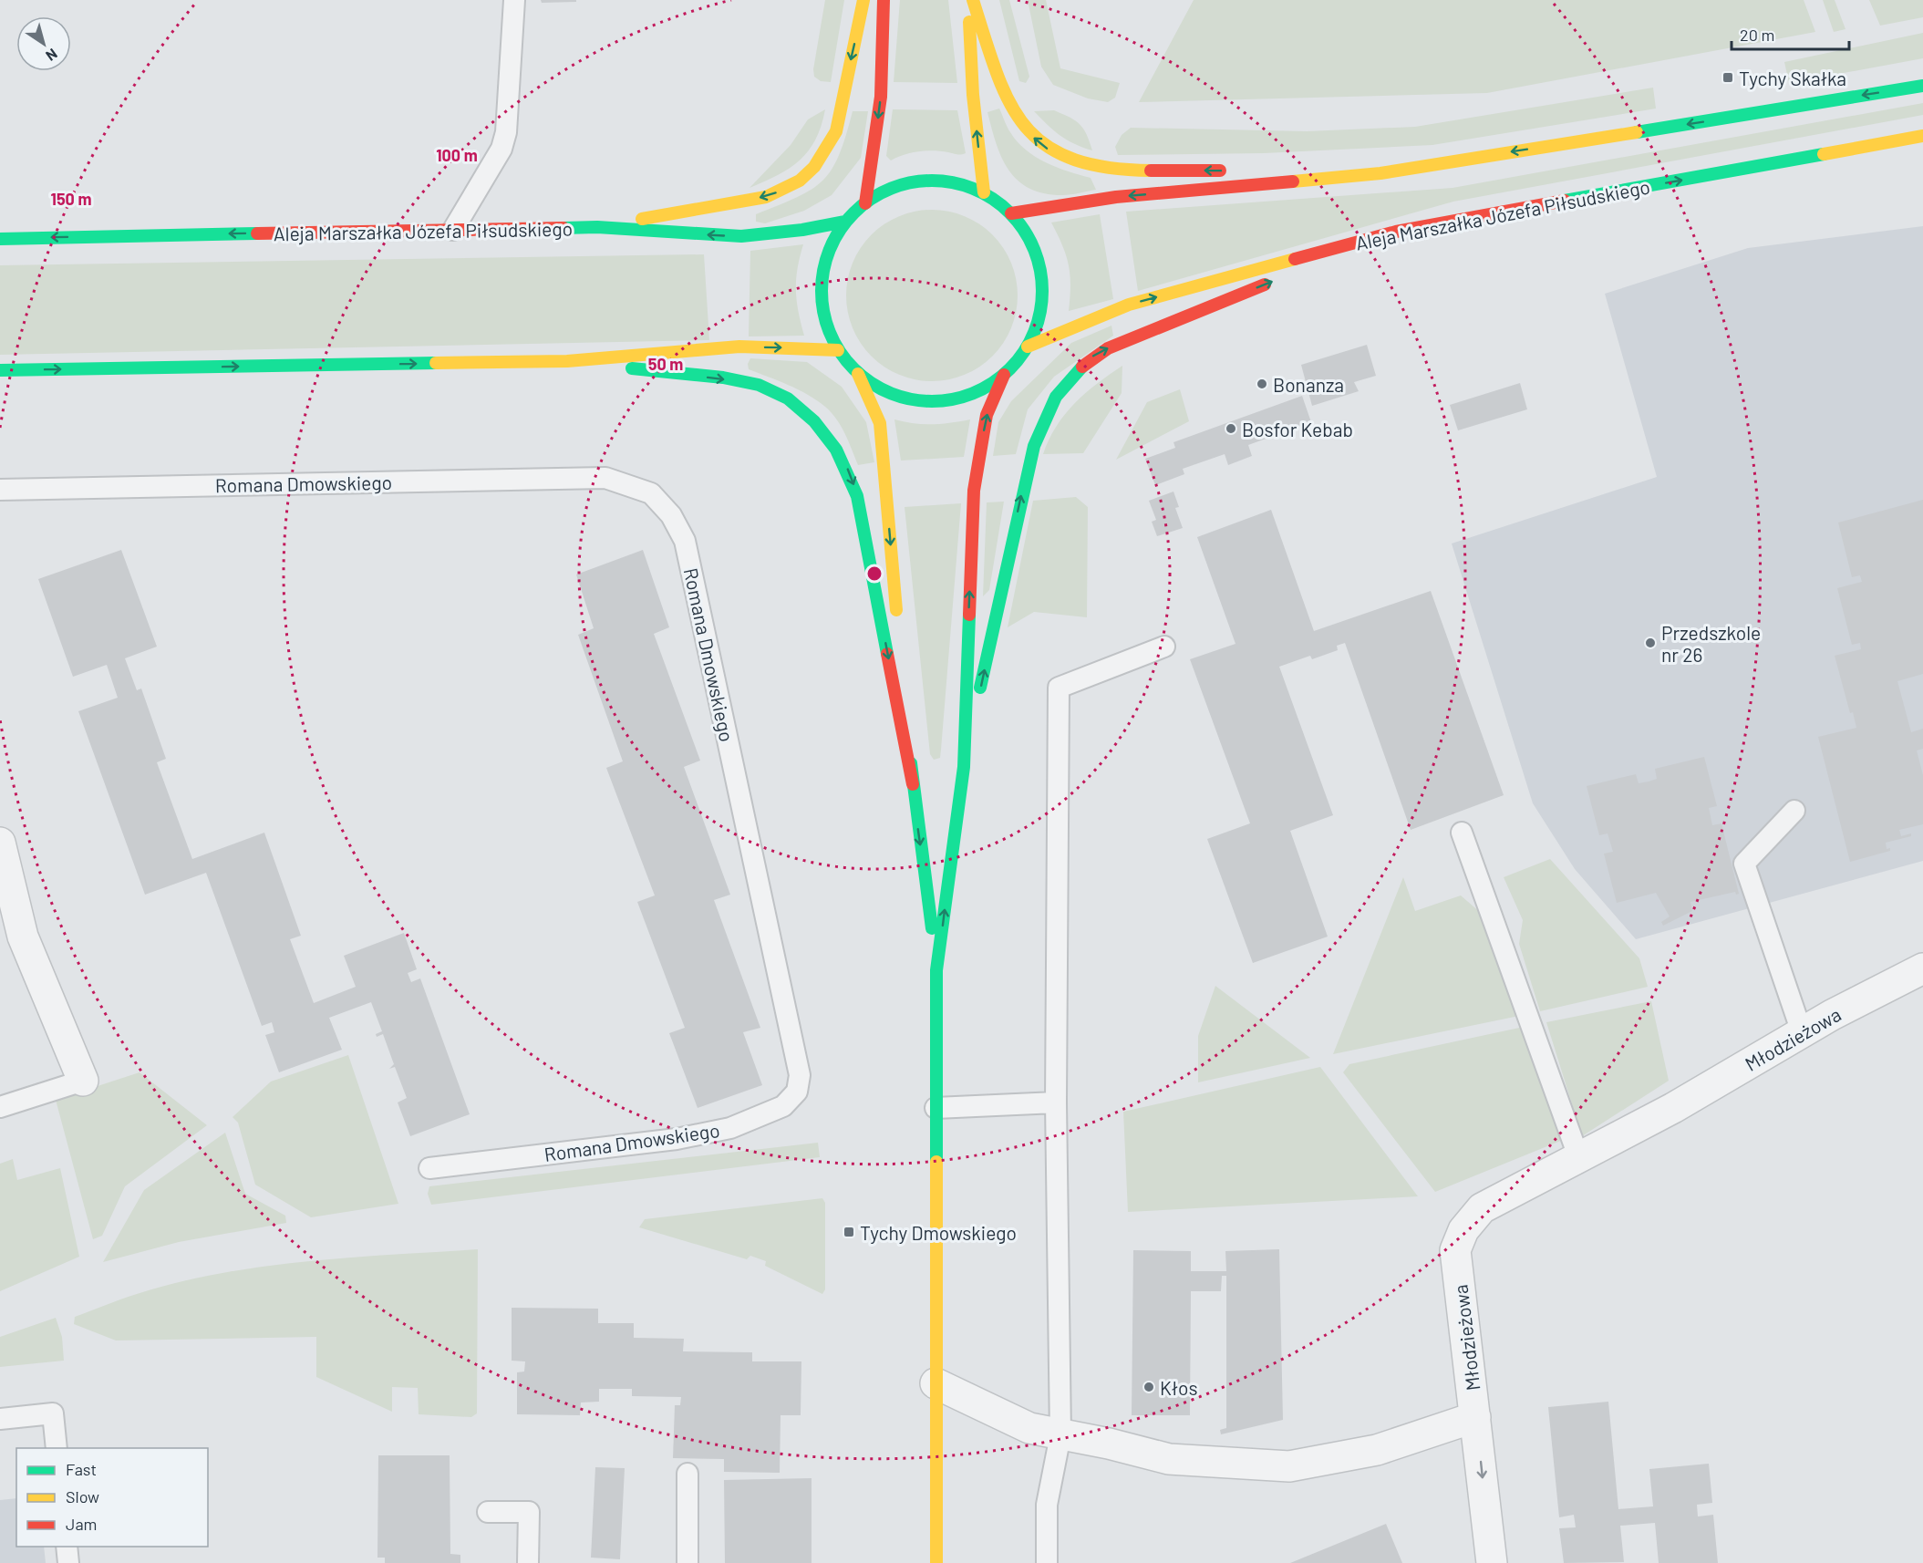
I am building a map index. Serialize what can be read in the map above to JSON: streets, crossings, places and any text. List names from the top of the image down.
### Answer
{
  "streets": {
    "street": ["Aleja Marszałka Józefa Piłsudskiego", "Młodzieżowa"],
    "lane": ["Romana Dmowskiego"]
  },
  "places": {
    "transit": ["Tychy Skałka", "Tychy Dmowskiego"],
    "other": [
      "Bonanza",
      "Bosfor Kebab",
      "Przedszkole nr 26",
      "Kłos"
    ]
  },
  "legend": ["Fast", "Slow", "Jam"],
  "scale_bar": "20 m",
  "north": "bottom right",
  "rings": ["100 m", "150 m", "50 m"]
}
